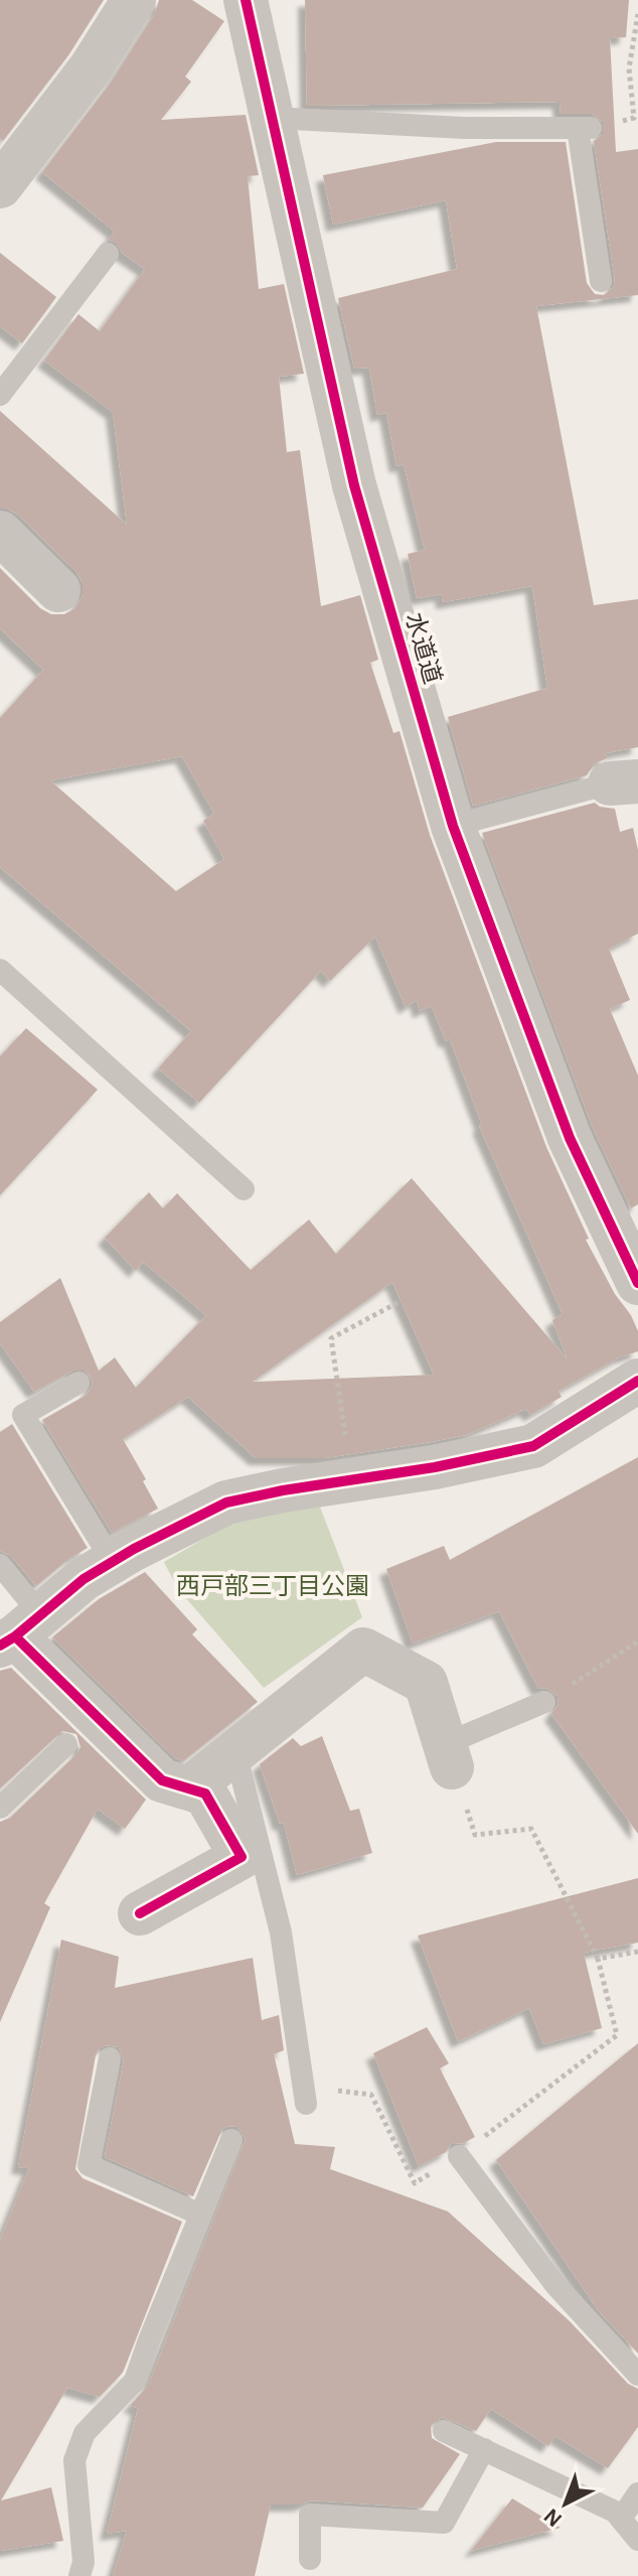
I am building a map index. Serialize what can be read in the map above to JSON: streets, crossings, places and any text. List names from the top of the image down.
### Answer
{
  "streets": {
    "street": ["水道道"]
  },
  "parks": ["西戸部三丁目公園"],
  "north": "bottom left"
}
